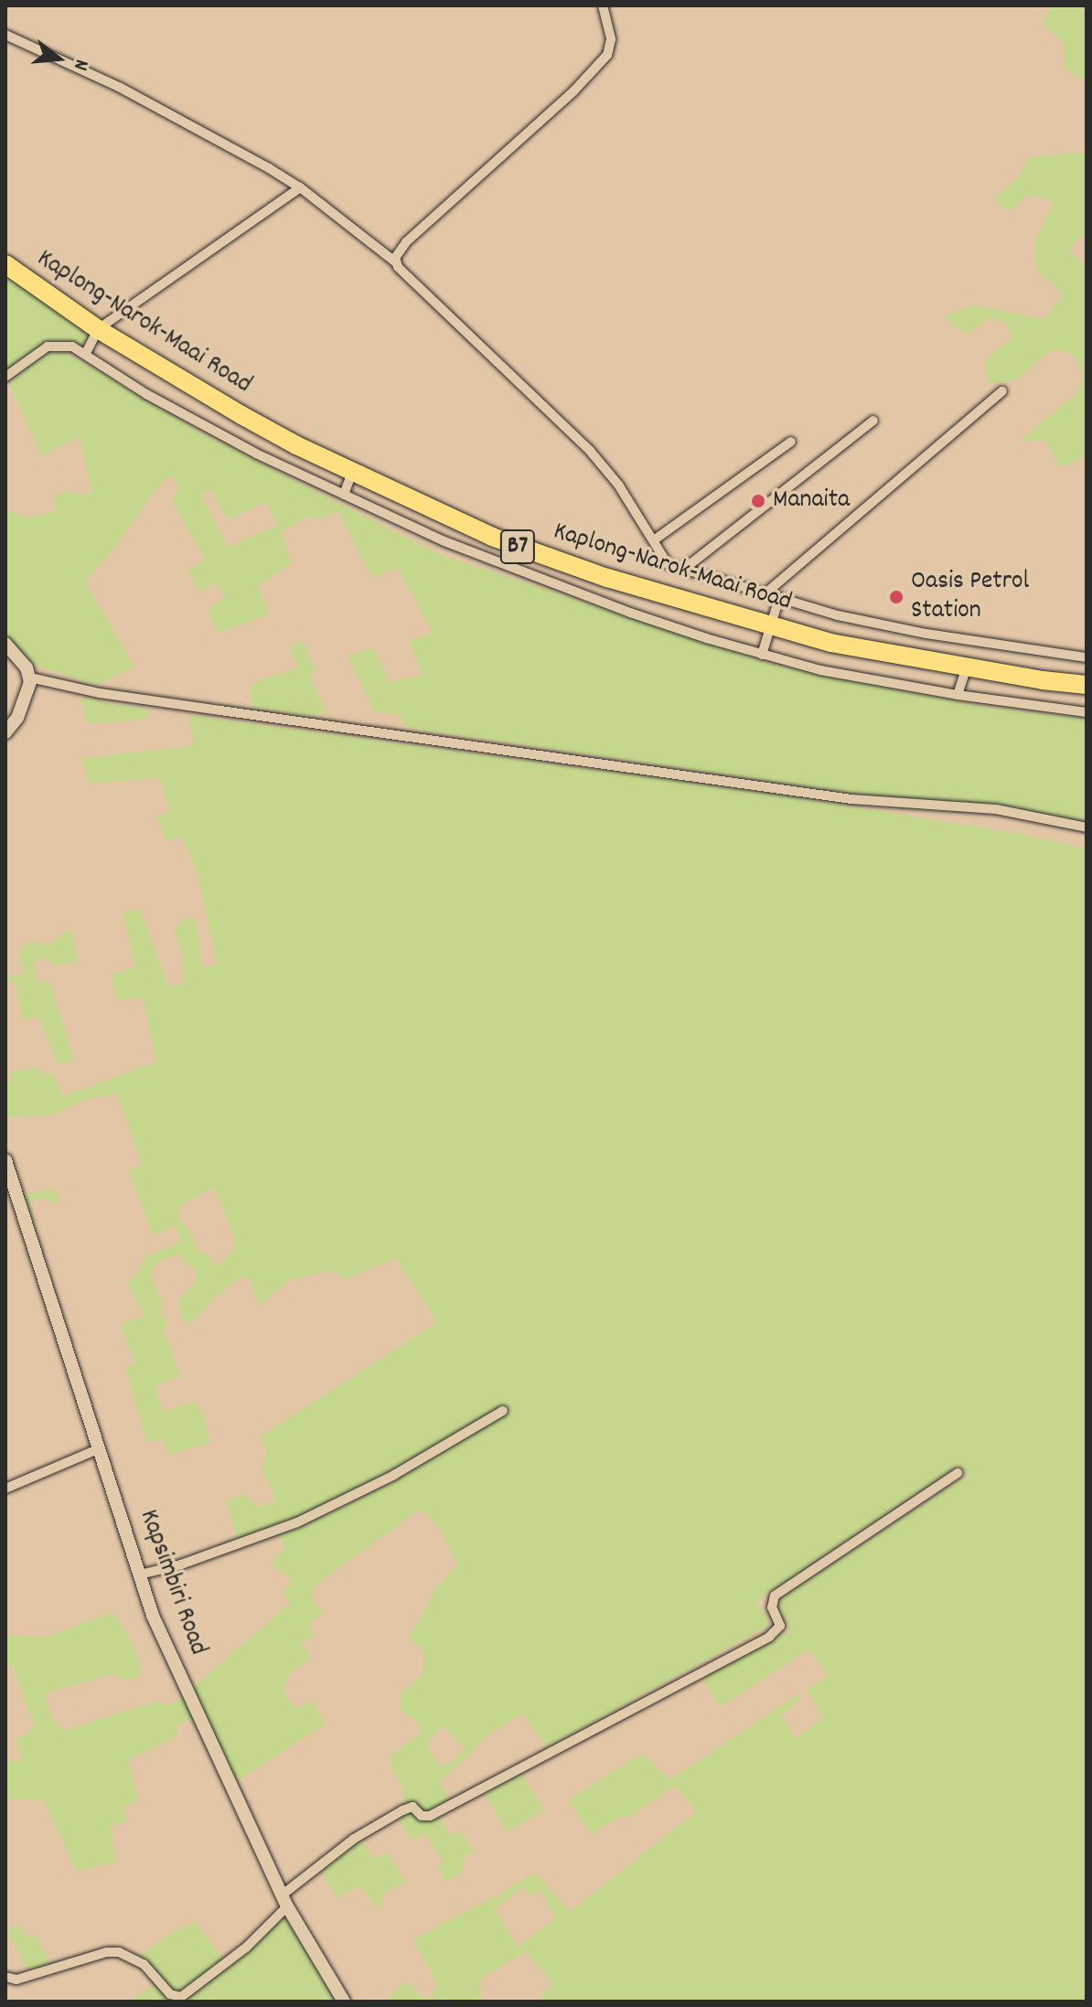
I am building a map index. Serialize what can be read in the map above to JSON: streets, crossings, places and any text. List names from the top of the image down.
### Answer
{
  "streets": {
    "highway": ["Kaplong-Narok-Maai Road", "B7"],
    "street": ["Kapsimbiri Road"]
  },
  "places": ["Manaita", "Oasis Petrol Station"],
  "north": "right"
}
